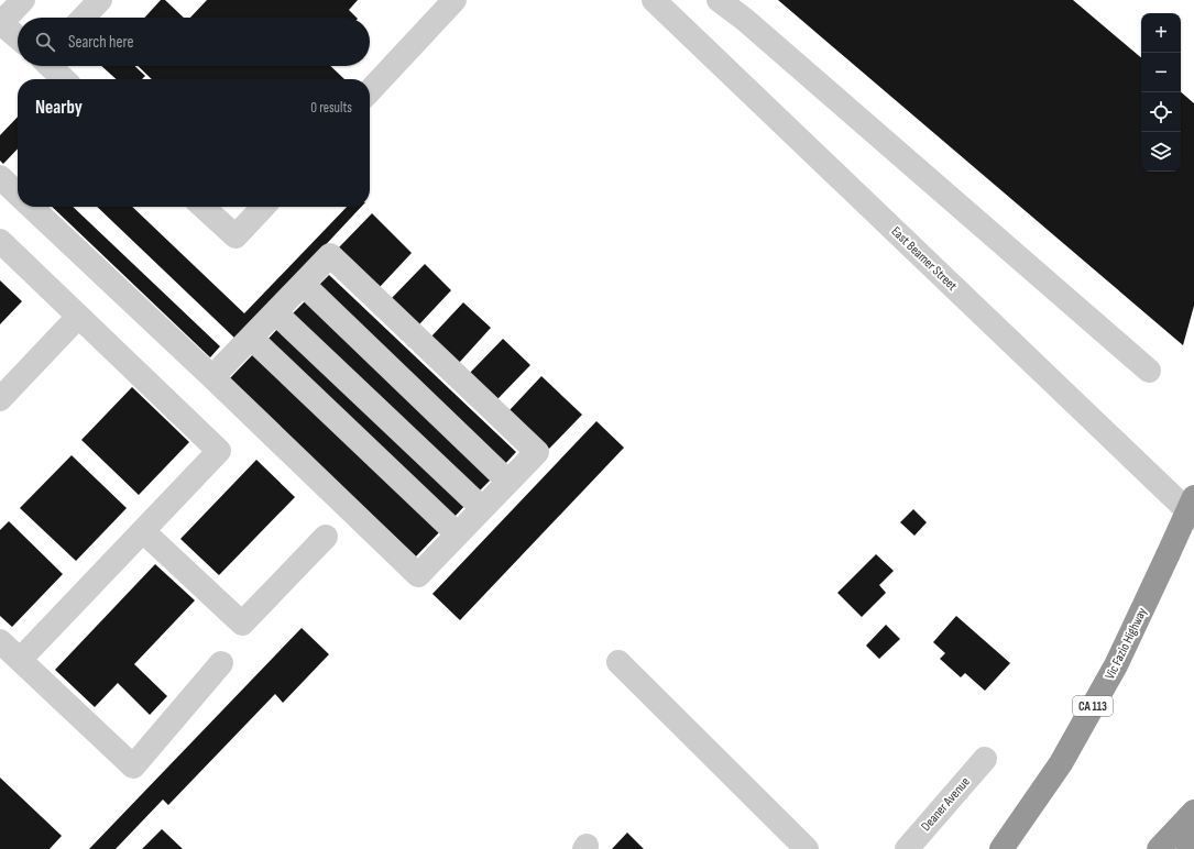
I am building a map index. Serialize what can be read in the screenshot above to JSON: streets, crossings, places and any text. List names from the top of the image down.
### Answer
{
  "streets": {
    "highway": ["Vic Fazio Highway", "CA 113"],
    "street": ["East Beamer Street", "Deaner Avenue"]
  },
  "page": {
    "map_buttons": ["+", "−"],
    "search": "Search here",
    "heading": ["Nearby", "0 results"]
  }
}
